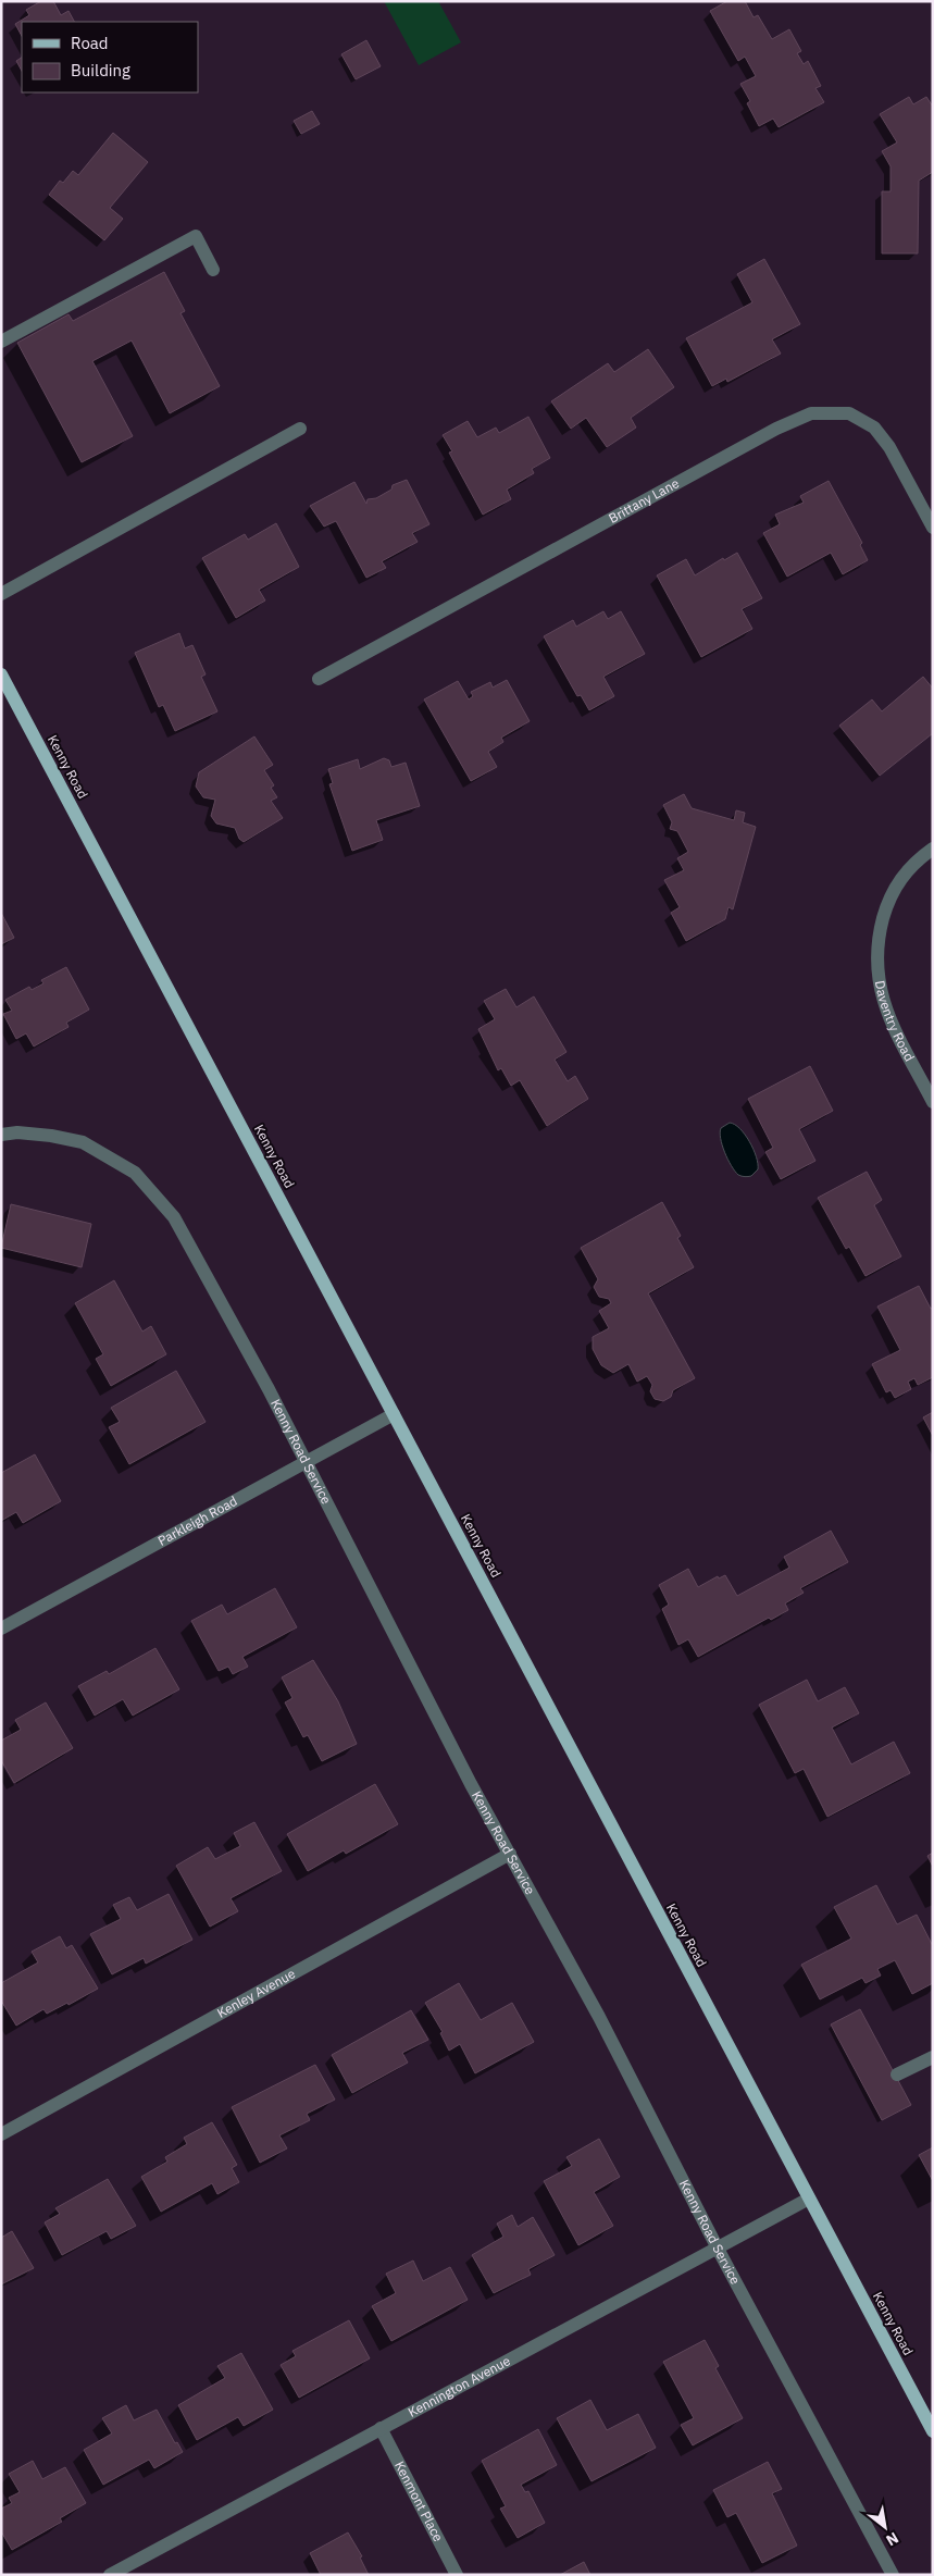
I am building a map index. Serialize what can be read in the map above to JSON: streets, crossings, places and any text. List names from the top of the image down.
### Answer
{
  "streets": {
    "main road": ["Kenny Road"],
    "street": [
      "Brittany Lane",
      "Daventry Road",
      "Kenny Road Service",
      "Parkleigh Road",
      "Kenley Avenue",
      "Kennington Avenue",
      "Kenmont Place"
    ]
  },
  "crossings": [
    ["Kenny Road", "Parkleigh Road"],
    ["Kenny Road", "Kennington Avenue"],
    ["Kenny Road Service", "Parkleigh Road"],
    ["Kenny Road Service", "Kenley Avenue"],
    ["Kenny Road Service", "Kennington Avenue"],
    ["Kennington Avenue", "Kenmont Place"]
  ],
  "legend": ["Road", "Building"],
  "north": "bottom right"
}
